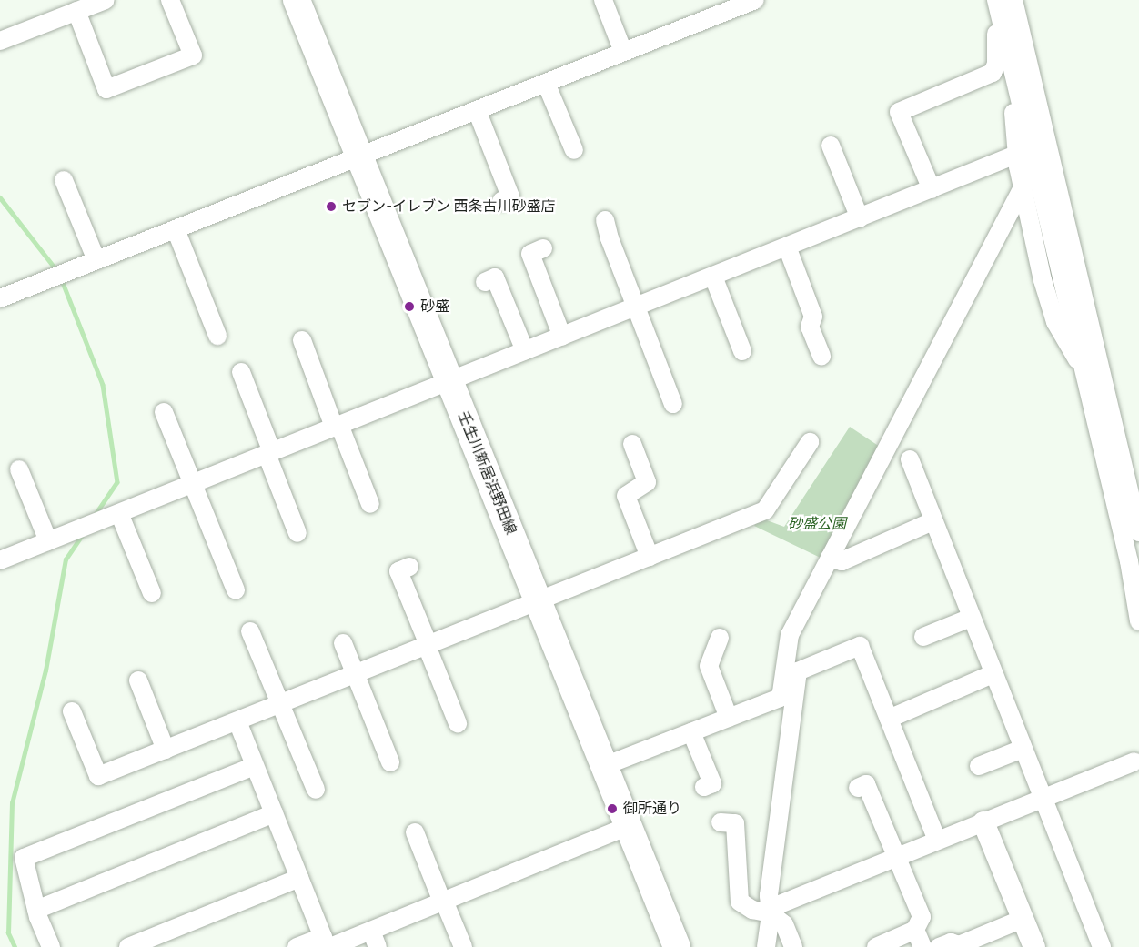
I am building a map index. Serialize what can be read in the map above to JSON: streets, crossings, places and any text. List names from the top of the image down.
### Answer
{
  "streets": {
    "main road": ["壬生川新居浜野田線"]
  },
  "parks": ["砂盛公園"],
  "places": ["セブン-イレブン 西条古川砂盛店", "砂盛", "御所通り"]
}
